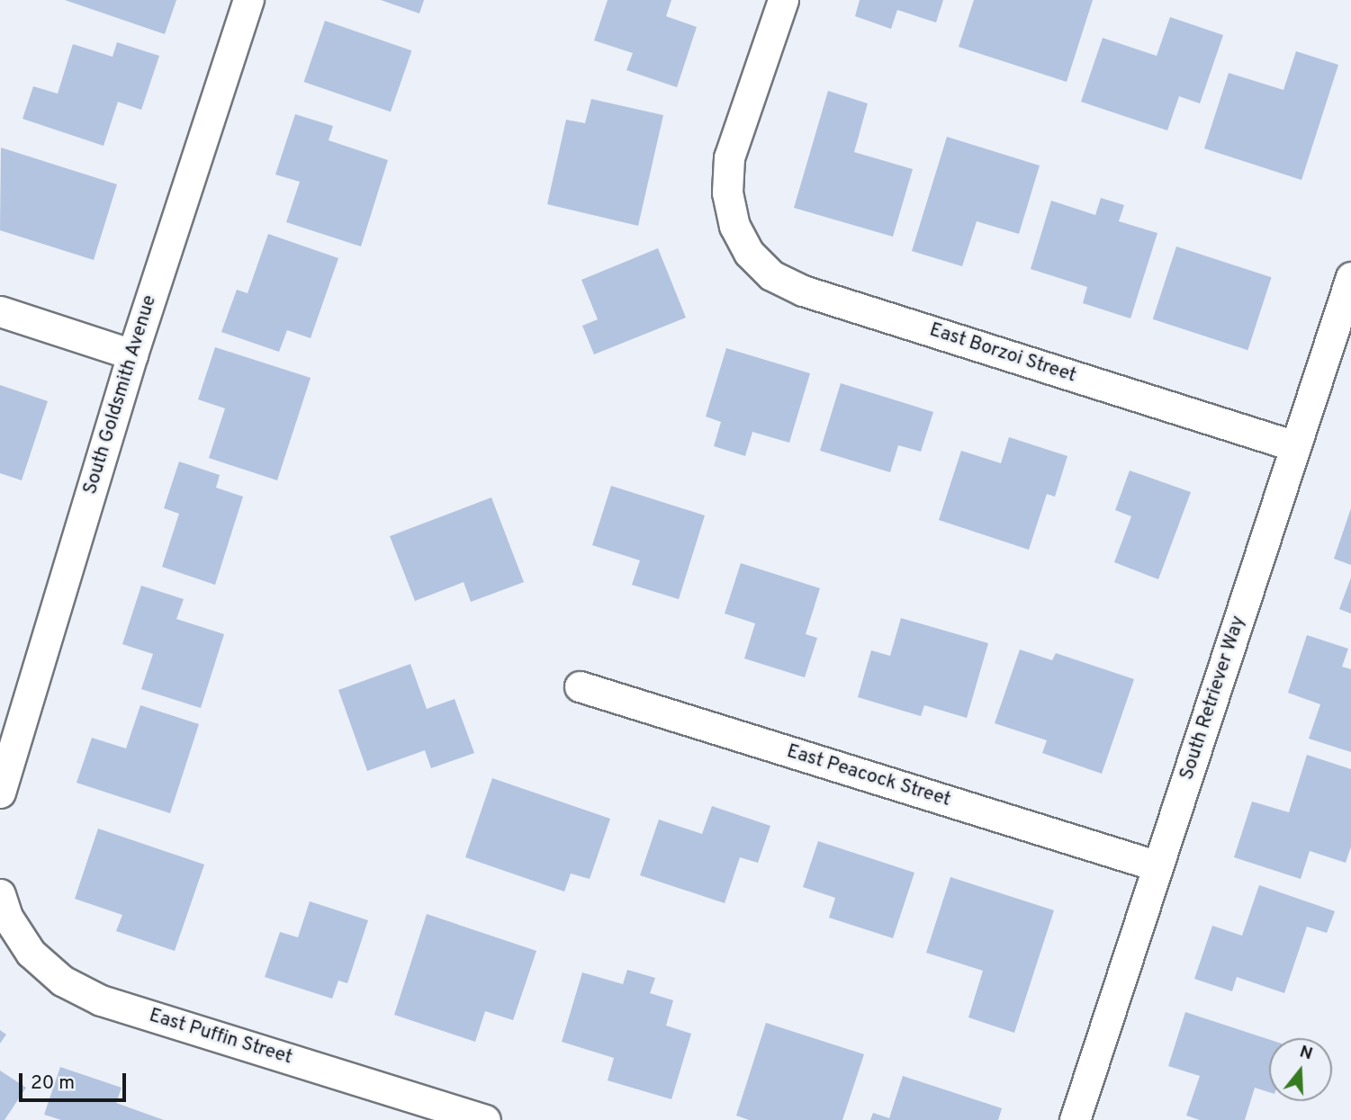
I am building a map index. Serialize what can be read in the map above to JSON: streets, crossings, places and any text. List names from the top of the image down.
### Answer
{
  "streets": {
    "street": [
      "East Borzoi Street",
      "South Goldsmith Avenue",
      "South Retriever Way",
      "East Peacock Street",
      "East Puffin Street"
    ]
  },
  "crossings": [
    ["East Borzoi Street", "South Retriever Way"],
    ["South Retriever Way", "East Peacock Street"]
  ],
  "scale_bar": "20 m",
  "north": "top"
}
